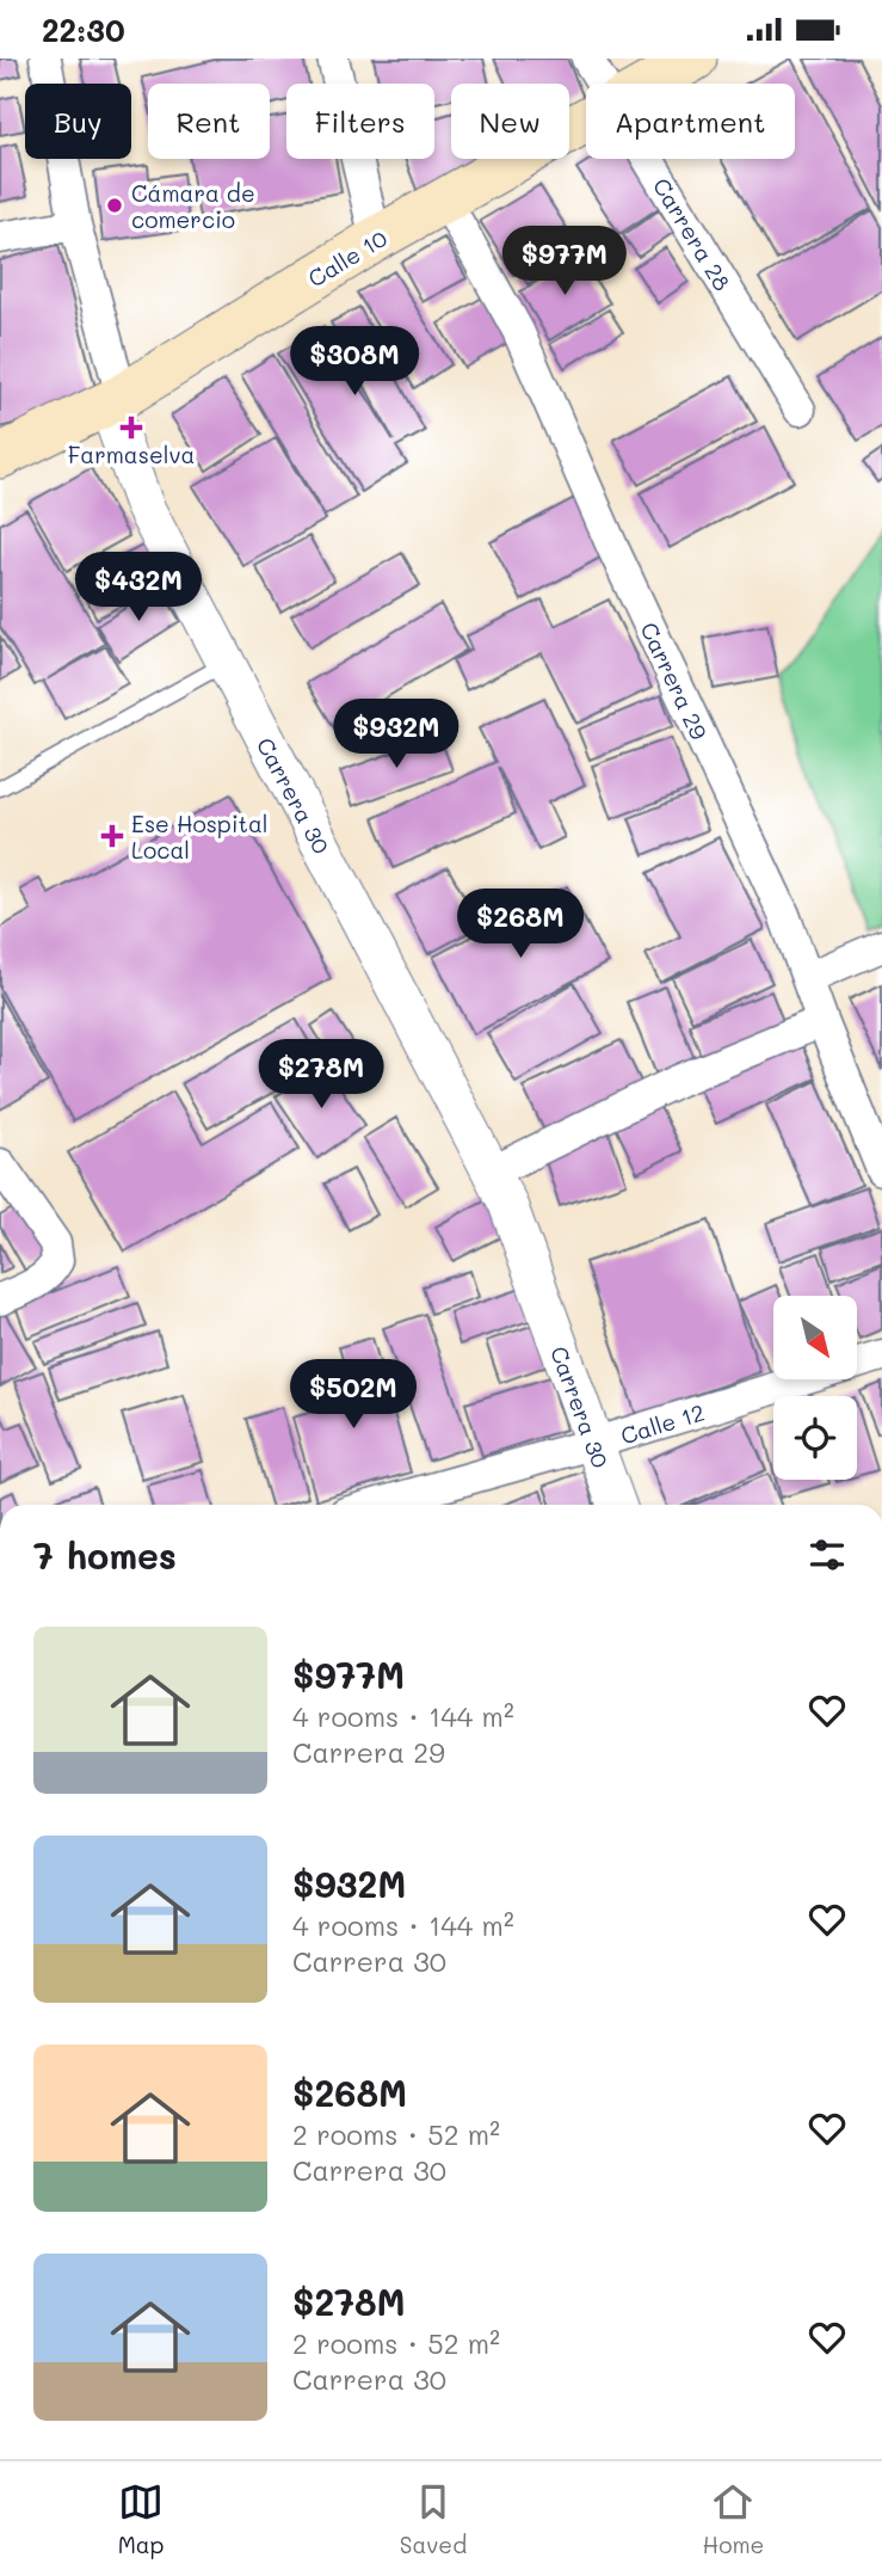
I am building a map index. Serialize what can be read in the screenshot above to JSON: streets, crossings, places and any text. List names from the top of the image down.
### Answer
{
  "streets": {
    "main road": ["Calle 10"],
    "street": [
      "Carrera 28",
      "Carrera 29",
      "Carrera 30",
      "Calle 12"
    ]
  },
  "crossings": [
    ["Calle 10", "Carrera 29"],
    ["Calle 10", "Carrera 30"],
    ["Carrera 30", "Calle 12"]
  ],
  "places": {
    "other": ["Cámara de comercio"],
    "health": ["Farmaselva", "Ese Hospital Local"]
  },
  "north": "bottom right",
  "page": {
    "status": "22:30",
    "chip": [
      "Buy",
      "Rent",
      "Filters",
      "New",
      "Apartment"
    ],
    "price": [
      "$977M",
      "$308M",
      "$432M",
      "$932M",
      "$268M",
      "$278M",
      "$502M"
    ],
    "heading": "7 homes",
    "list": [
      {
        "name": "$977M",
        "note": "4 rooms · 144 m² · Carrera 29"
      },
      {
        "name": "$932M",
        "note": "4 rooms · 144 m² · Carrera 30"
      },
      {
        "name": "$268M",
        "note": "2 rooms · 52 m² · Carrera 30"
      },
      {
        "name": "$278M",
        "note": "2 rooms · 52 m² · Carrera 30"
      }
    ],
    "tabs": ["Map", "Saved", "Home"]
  }
}
